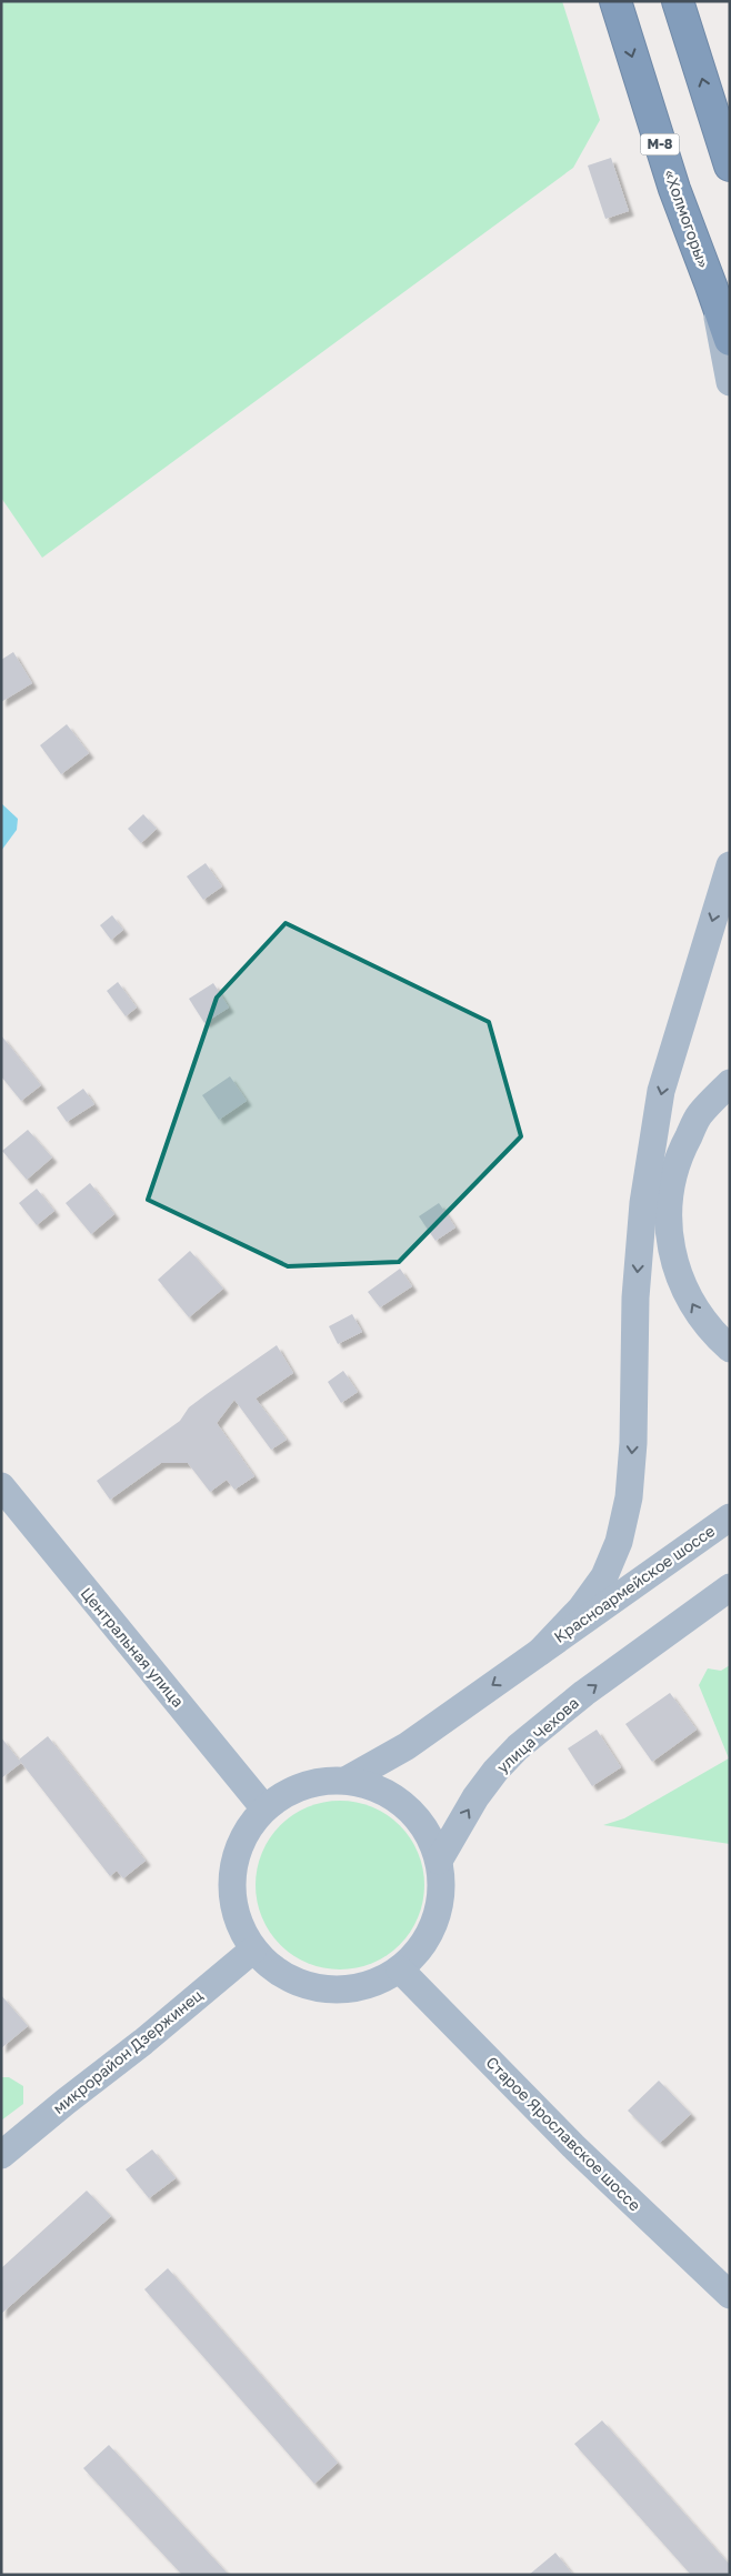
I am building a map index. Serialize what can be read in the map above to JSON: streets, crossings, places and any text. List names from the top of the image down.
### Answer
{
  "streets": {
    "highway": ["М-8", "«Холмогоры»"],
    "main road": [
      "Красноармейское шоссе",
      "Центральная улица",
      "улица Чехова",
      "микрорайон Дзержинец",
      "Старое Ярославское шоссе"
    ]
  }
}
